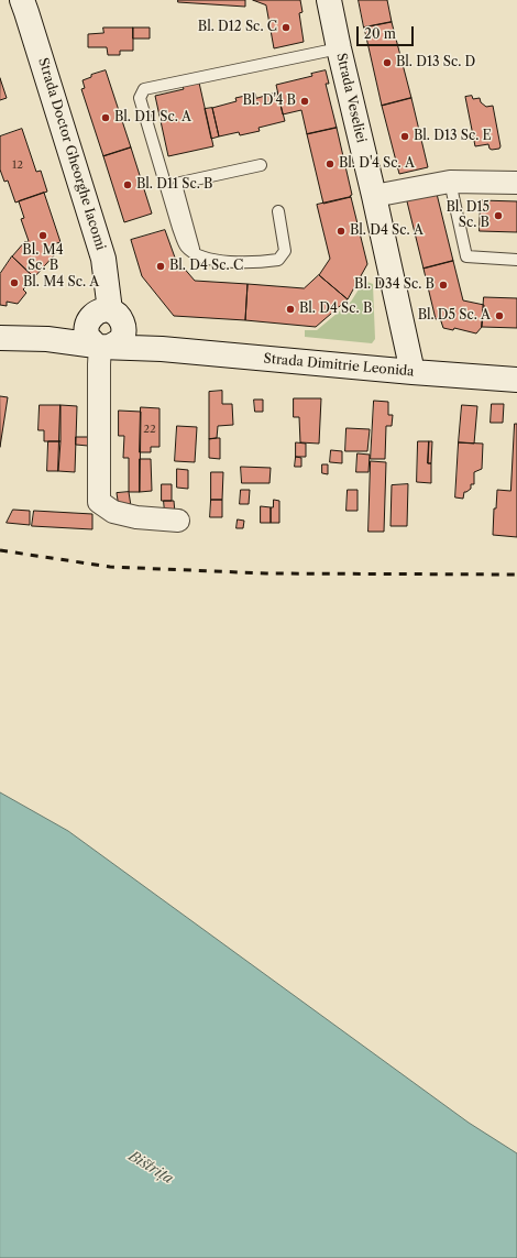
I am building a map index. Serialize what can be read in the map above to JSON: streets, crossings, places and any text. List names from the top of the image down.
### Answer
{
  "streets": {
    "street": ["Strada Veseliei", "Strada Doctor Gheorghe Iacomi", "Strada Dimitrie Leonida"]
  },
  "crossings": [
    ["Strada Veseliei", "Strada Dimitrie Leonida"],
    ["Strada Doctor Gheorghe Iacomi", "Strada Dimitrie Leonida"]
  ],
  "water": ["Bistrița"],
  "places": [
    "Bl. D12 Sc. C",
    "Bl. D13 Sc. D",
    "Bl. D'4 B",
    "Bl. D11 Sc. A",
    "Bl. D13 Sc. E",
    "Bl. D'4 Sc. A",
    "Bl. D11 Sc. B",
    "Bl. D15 Sc. B",
    "Bl. D4 Sc. A",
    "Bl. M4 Sc. B",
    "Bl. D4 Sc. C",
    "Bl. M4 Sc. A",
    "Bl. D34 Sc. B",
    "Bl. D4 Sc. B",
    "Bl. D5 Sc. A"
  ],
  "house_numbers": ["12", "22"],
  "scale_bar": "20 m"
}
